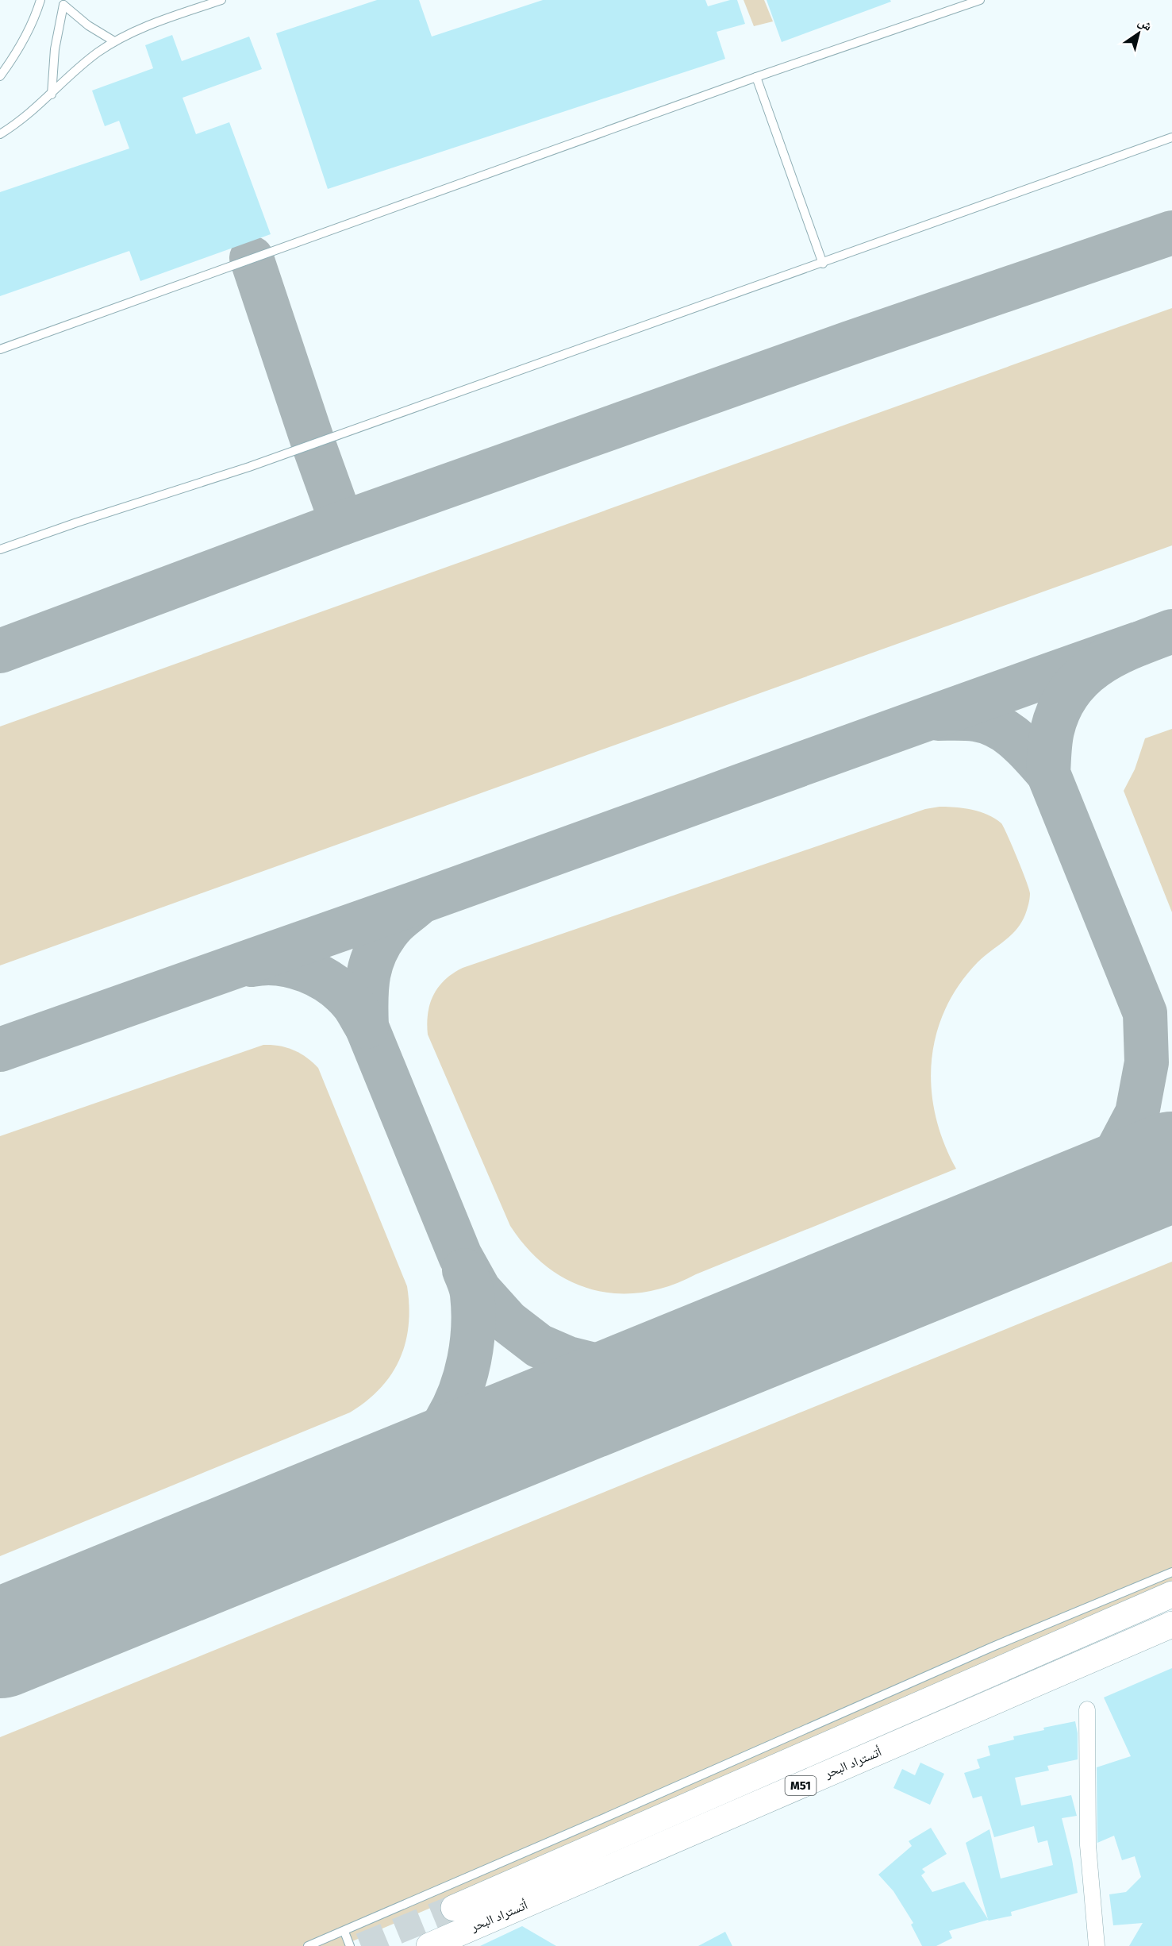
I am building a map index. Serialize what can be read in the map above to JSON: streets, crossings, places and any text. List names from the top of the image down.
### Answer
{
  "streets": {
    "highway": ["أتستراد البحر", "M51"]
  },
  "north": "top right"
}
